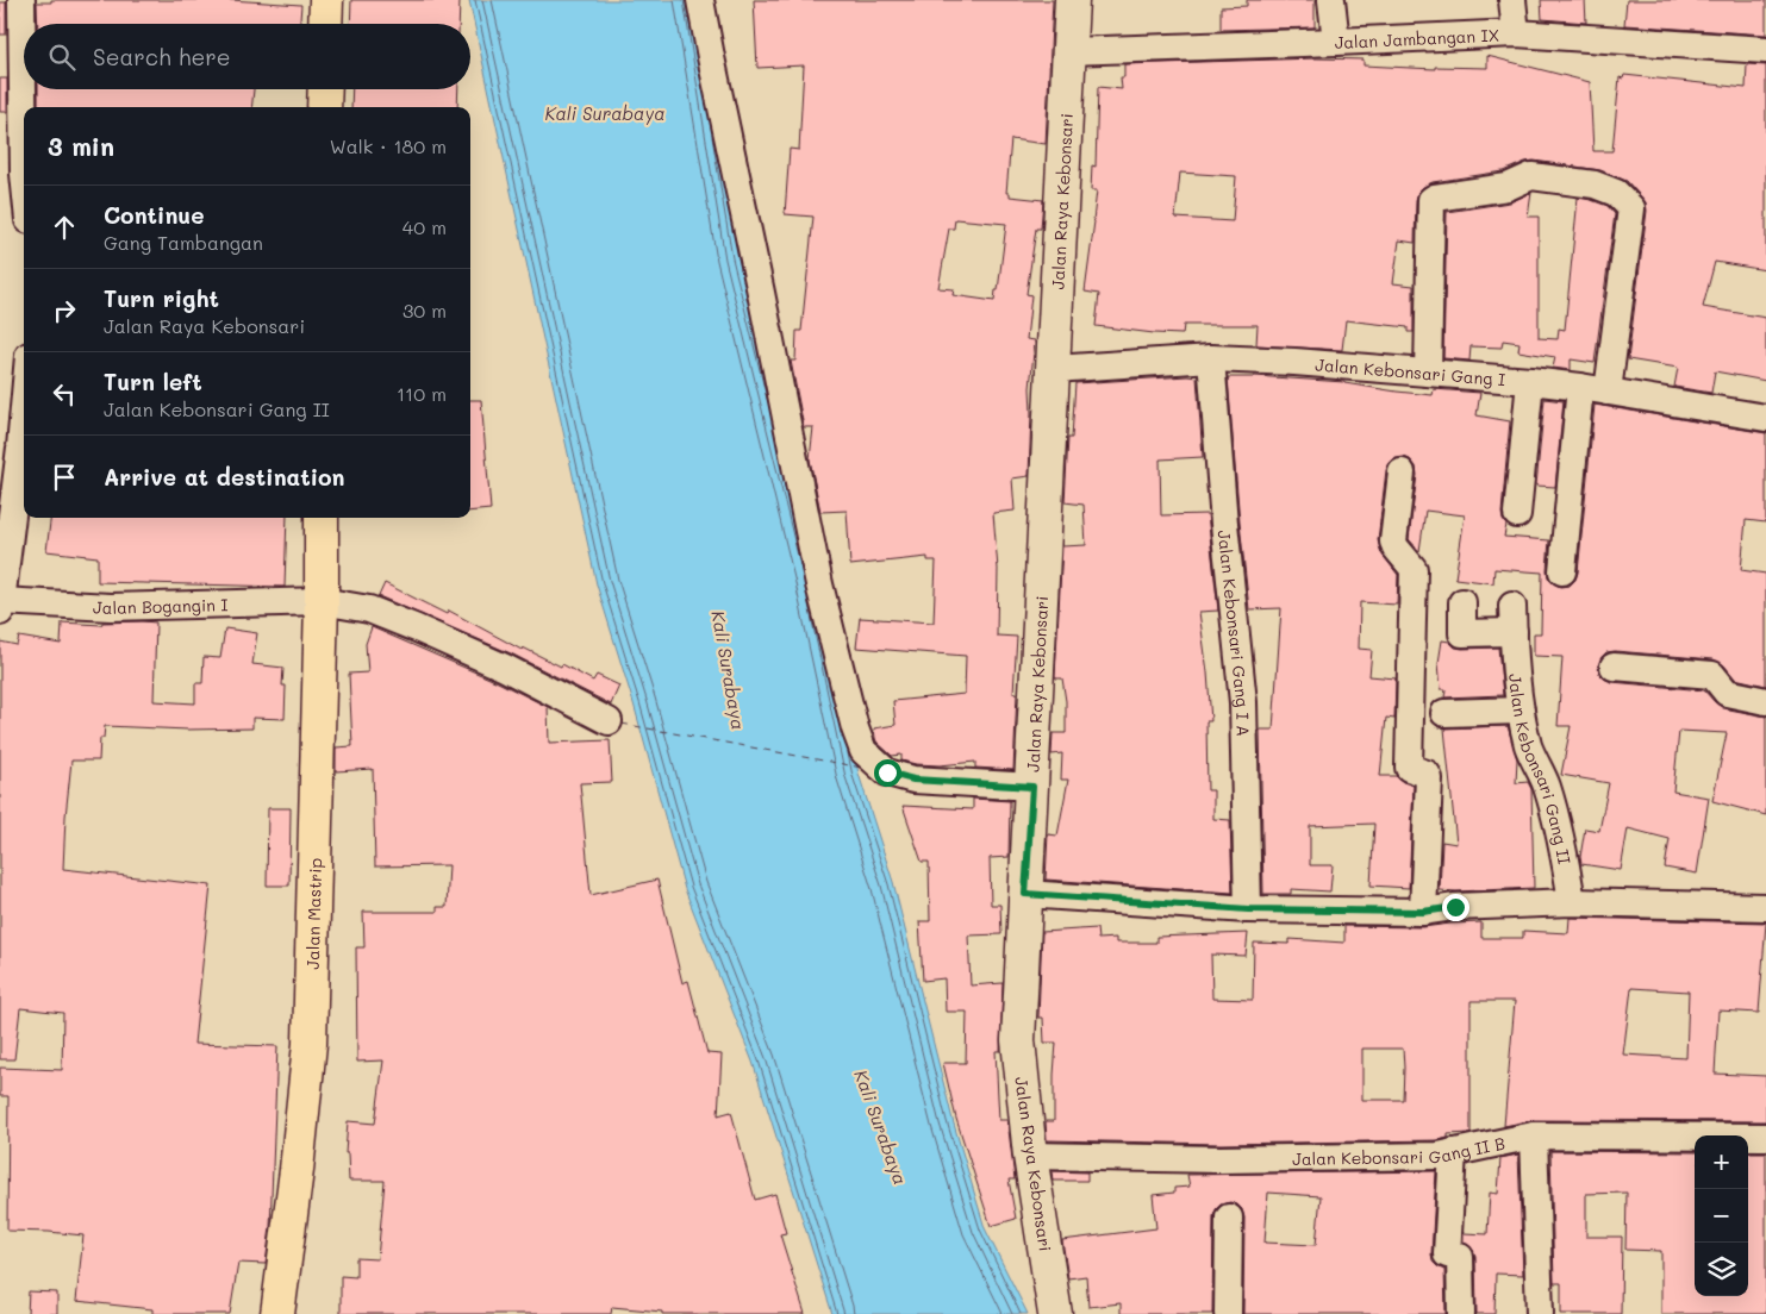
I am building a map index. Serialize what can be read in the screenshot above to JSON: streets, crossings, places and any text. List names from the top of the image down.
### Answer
{
  "streets": {
    "main road": ["Jalan Raya Kebonsari", "Jalan Mastrip"],
    "street": [
      "Jalan Jambangan IX",
      "Jalan Kebonsari Gang I",
      "Jalan Bogangin I",
      "Jalan Kebonsari Gang I A",
      "Jalan Kebonsari Gang II",
      "Jalan Kebonsari Gang II B"
    ]
  },
  "crossings": [
    ["Jalan Jambangan IX", "Jalan Raya Kebonsari"],
    ["Jalan Raya Kebonsari", "Jalan Kebonsari Gang I"],
    ["Jalan Raya Kebonsari", "Jalan Kebonsari Gang II B"],
    ["Jalan Kebonsari Gang I", "Jalan Kebonsari Gang I A"],
    ["Jalan Bogangin I", "Jalan Mastrip"]
  ],
  "water": ["Kali Surabaya"],
  "page": {
    "search": "Search here",
    "heading": ["3 min", "Walk · 180 m"],
    "list": [
      ["Continue", "Gang Tambangan", "40 m"],
      ["Turn right", "Jalan Raya Kebonsari", "30 m"],
      ["Turn left", "Jalan Kebonsari Gang II", "110 m"],
      "Arrive at destination"
    ],
    "map_buttons": ["+", "−"]
  }
}
